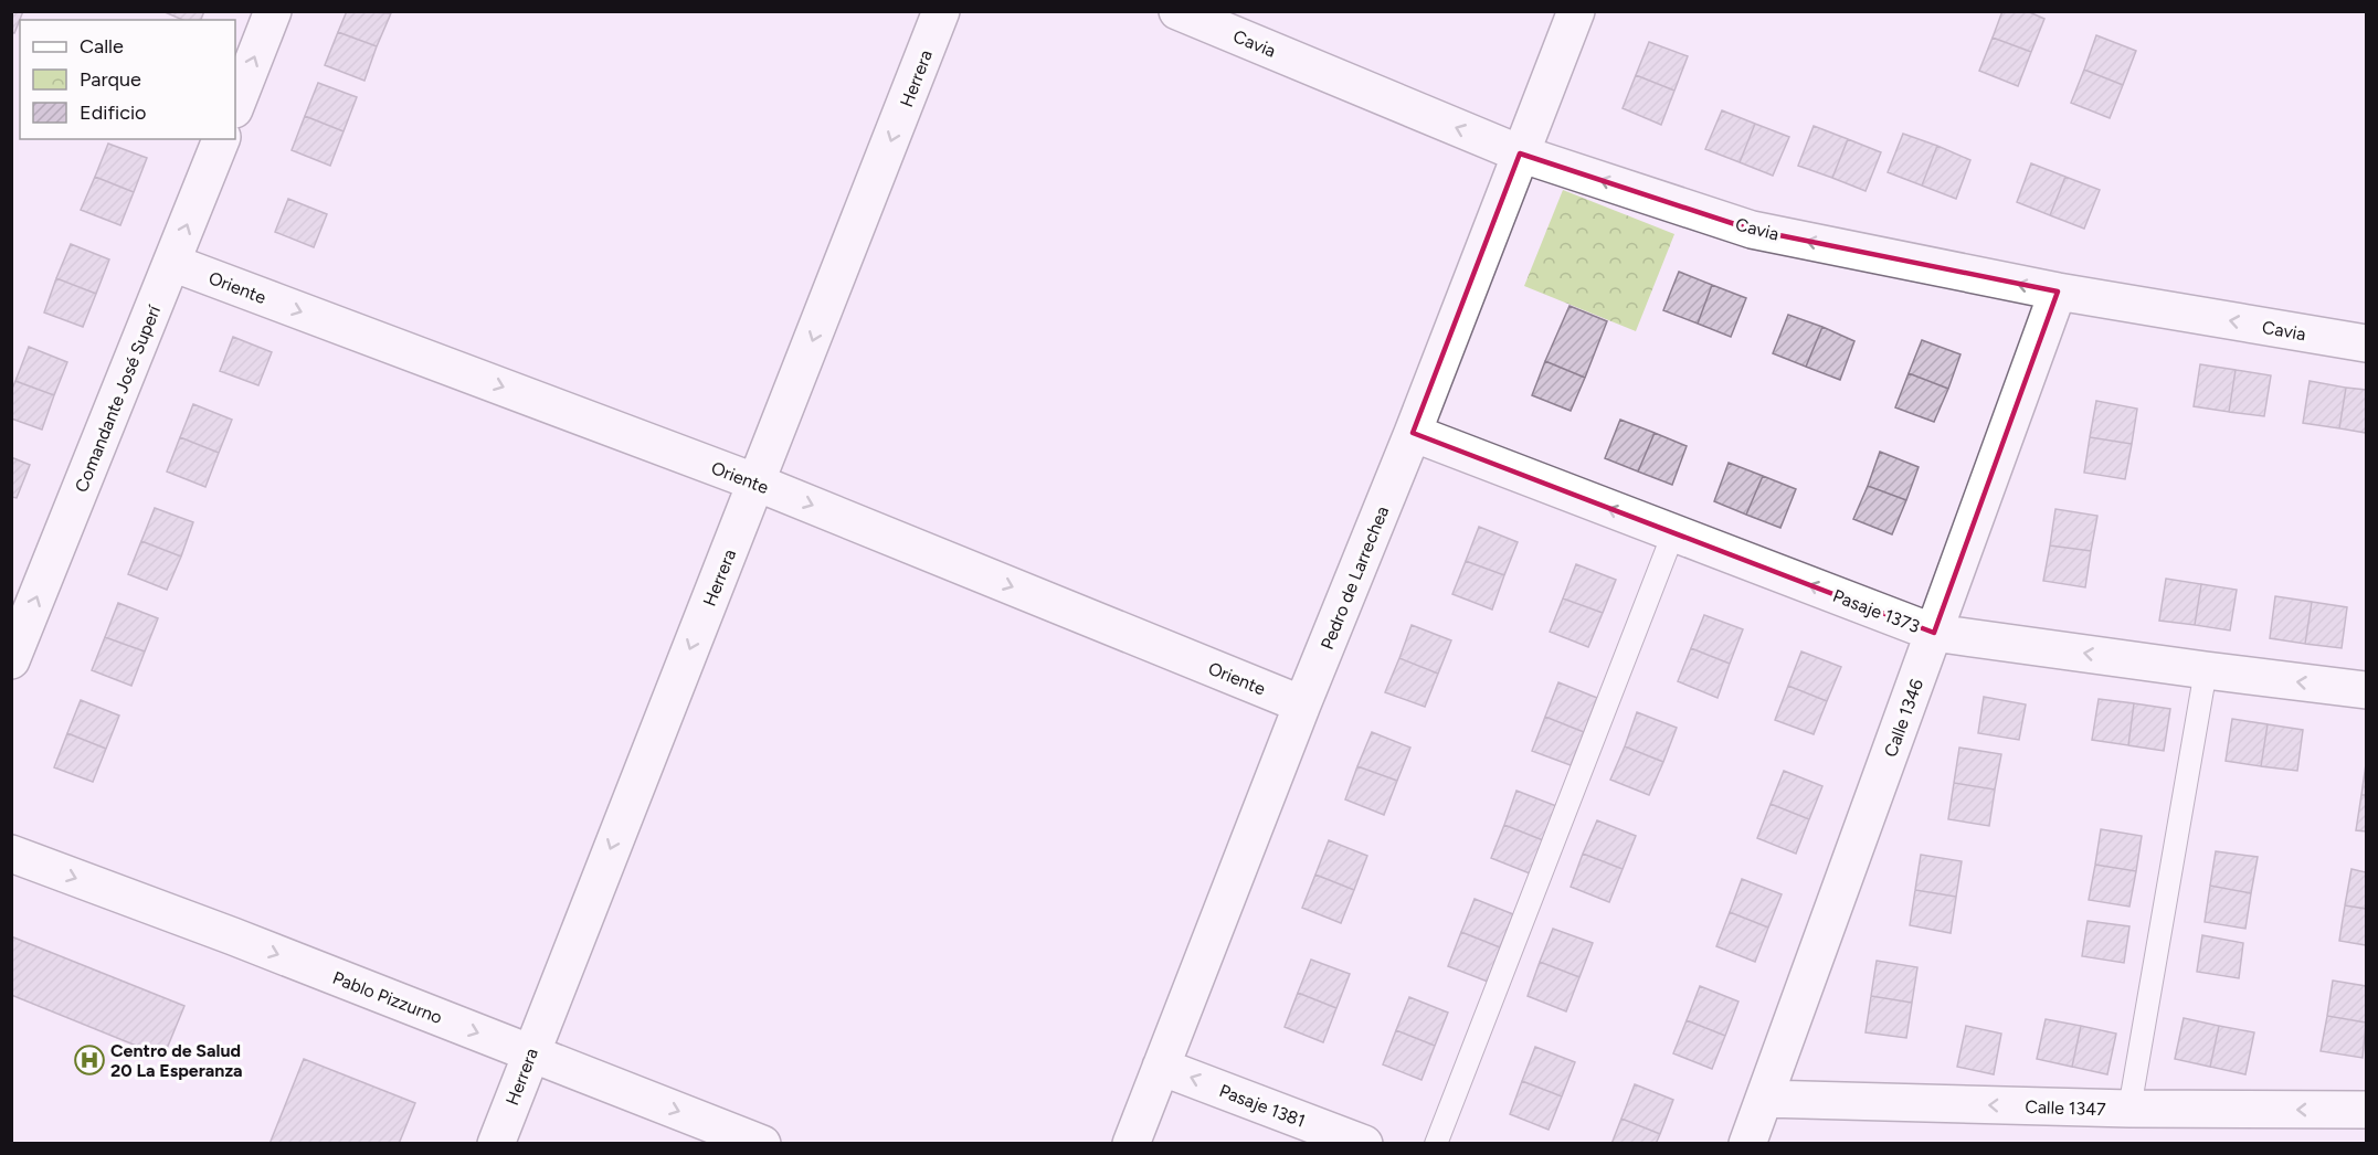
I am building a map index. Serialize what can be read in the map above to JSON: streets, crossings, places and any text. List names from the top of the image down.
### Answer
{
  "streets": {
    "street": [
      "Cavia",
      "Herrera",
      "Oriente",
      "Comandante José Superí",
      "Pedro de Larrechea",
      "Pasaje 1373",
      "Calle 1346",
      "Pablo Pizzurno",
      "Pasaje 1381",
      "Calle 1347"
    ]
  },
  "crossings": [
    ["Cavia", "Pedro de Larrechea"],
    ["Cavia", "Calle 1346"],
    ["Herrera", "Oriente"],
    ["Herrera", "Pablo Pizzurno"],
    ["Oriente", "Comandante José Superí"],
    ["Oriente", "Pedro de Larrechea"],
    ["Pedro de Larrechea", "Pasaje 1373"],
    ["Pedro de Larrechea", "Pasaje 1381"],
    ["Pasaje 1373", "Calle 1346"],
    ["Calle 1346", "Calle 1347"]
  ],
  "one_way": [
    "Cavia",
    "Herrera",
    "Oriente",
    "Comandante José Superí",
    "Pasaje 1373",
    "Pablo Pizzurno",
    "Pasaje 1381",
    "Calle 1347"
  ],
  "places": {
    "hospital": ["Centro de Salud 20 La Esperanza"]
  },
  "legend": ["Calle", "Parque", "Edificio"]
}
